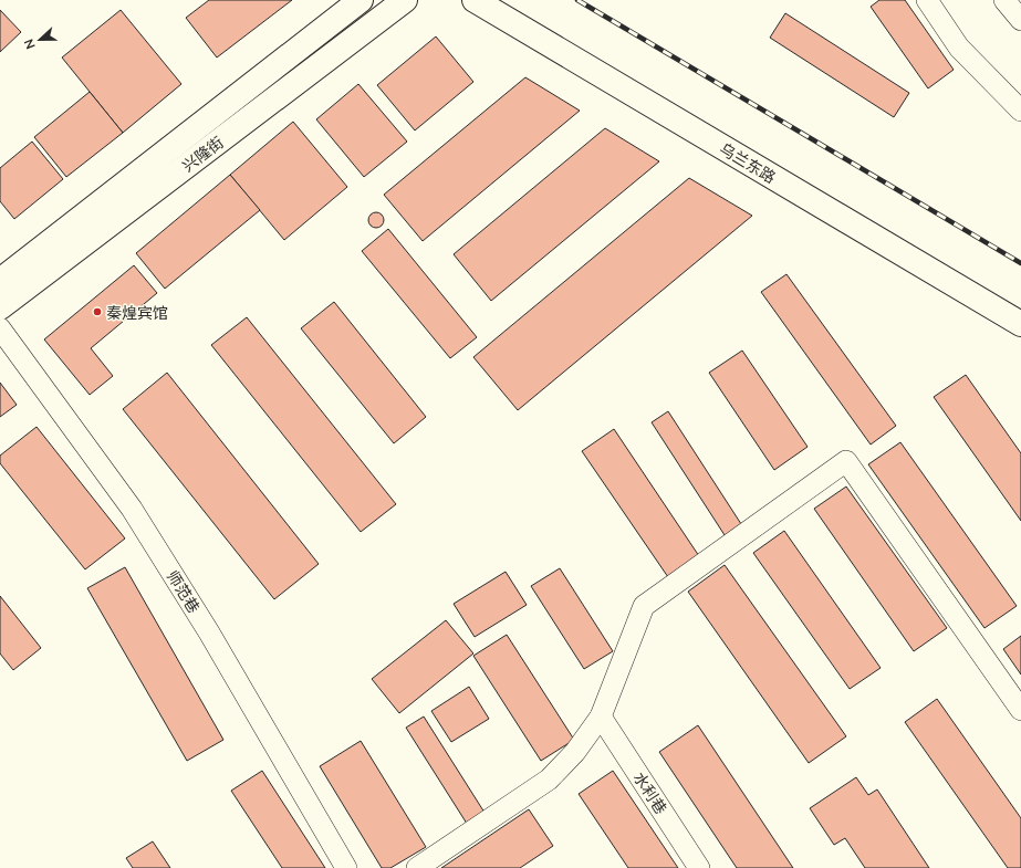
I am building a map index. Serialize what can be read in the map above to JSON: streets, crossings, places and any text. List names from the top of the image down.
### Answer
{
  "streets": {
    "main road": ["兴隆街", "乌兰东路"],
    "street": ["师范巷", "水利巷"]
  },
  "places": ["秦煌宾馆"],
  "north": "left"
}
